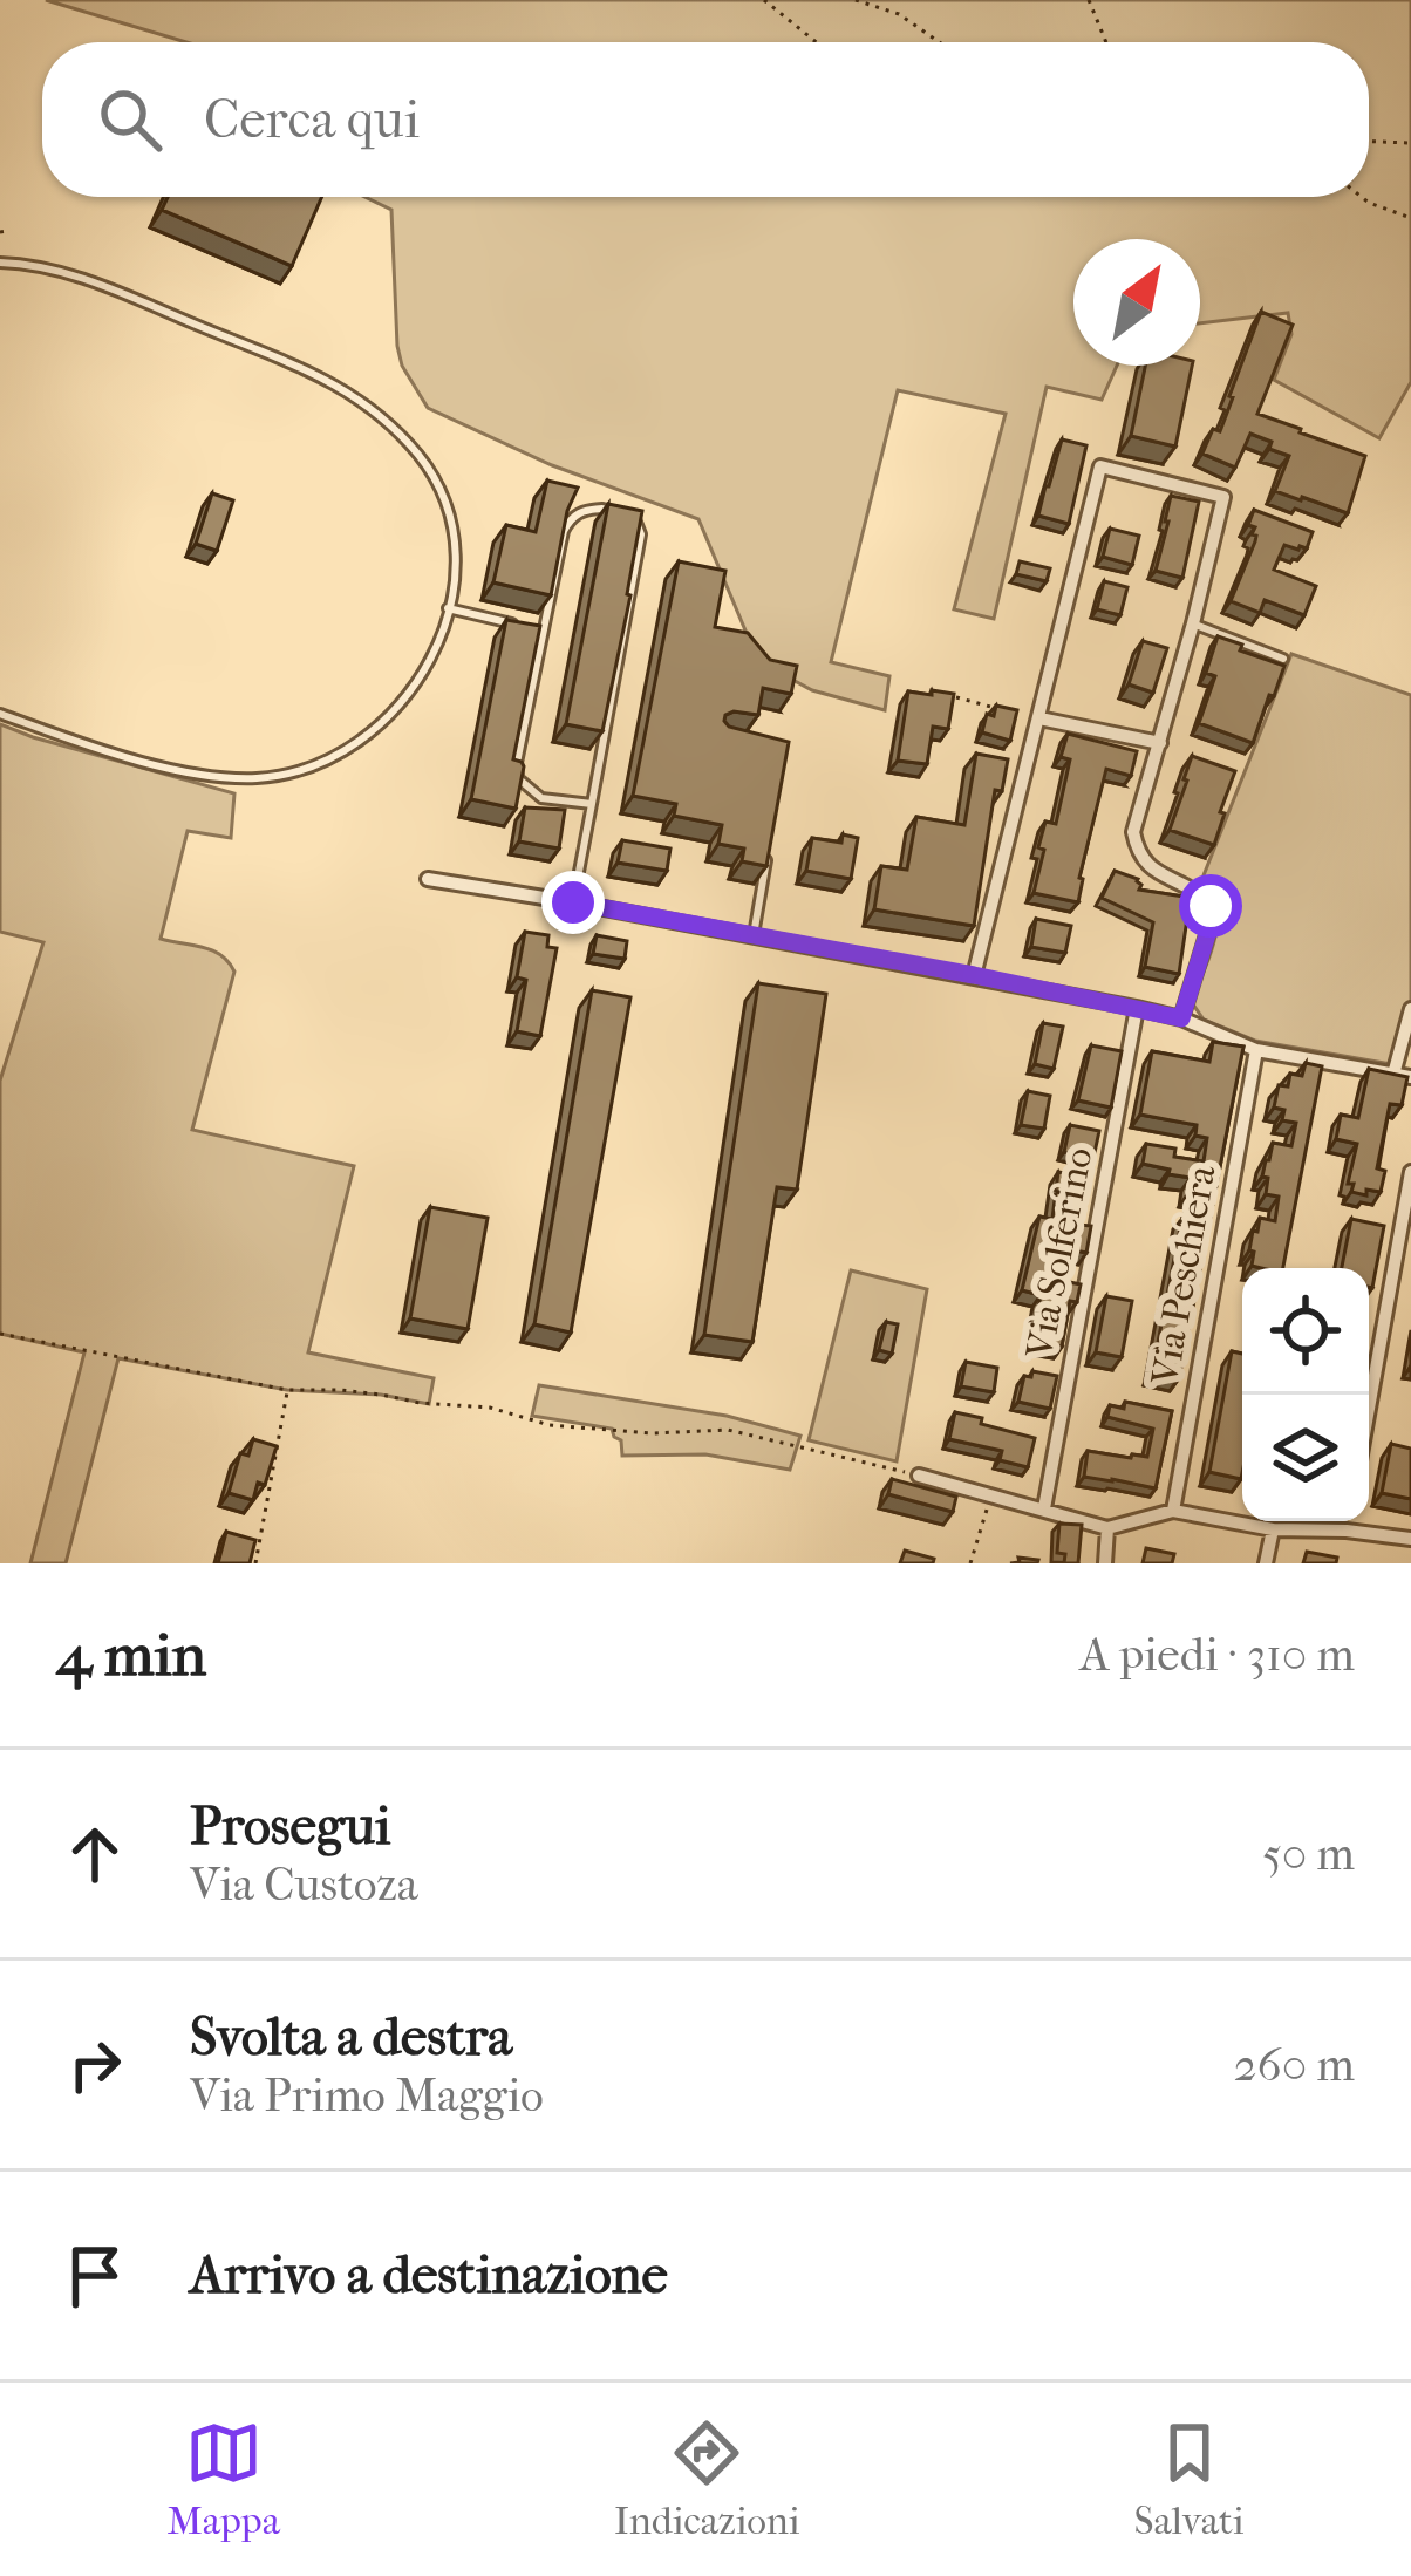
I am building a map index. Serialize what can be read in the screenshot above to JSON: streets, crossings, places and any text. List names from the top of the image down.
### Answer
{
  "streets": {
    "street": ["Via Solferino", "Via Peschiera"]
  },
  "north": "top right",
  "page": {
    "search": "Cerca qui",
    "heading": ["4 min", "A piedi · 310 m"],
    "list": [
      ["Prosegui", "Via Custoza", "50 m"],
      ["Svolta a destra", "Via Primo Maggio", "260 m"],
      "Arrivo a destinazione"
    ],
    "nav": ["Mappa", "Indicazioni", "Salvati"]
  }
}
